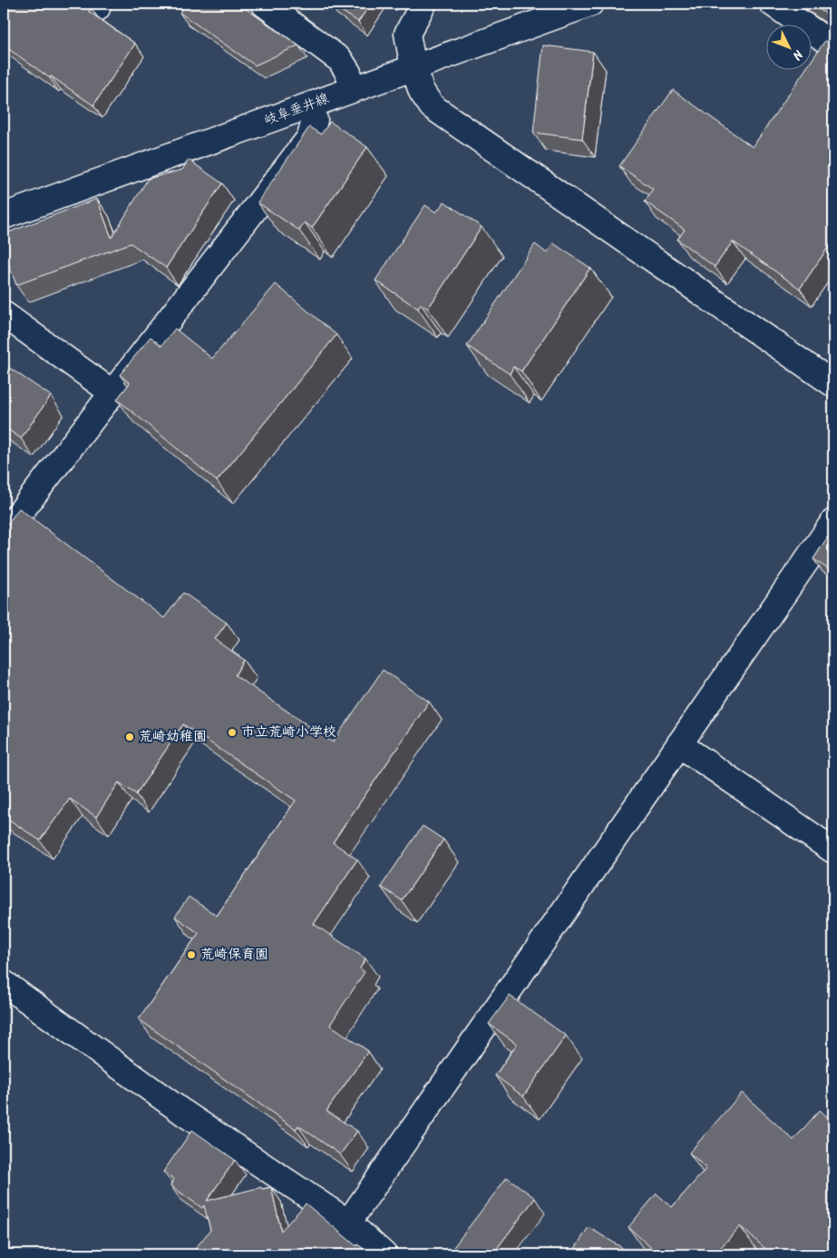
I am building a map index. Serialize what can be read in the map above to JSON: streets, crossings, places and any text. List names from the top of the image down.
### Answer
{
  "streets": {
    "street": ["岐阜垂井線"]
  },
  "places": ["市立荒崎小学校", "荒崎幼稚園", "荒崎保育園"],
  "north": "bottom right"
}
